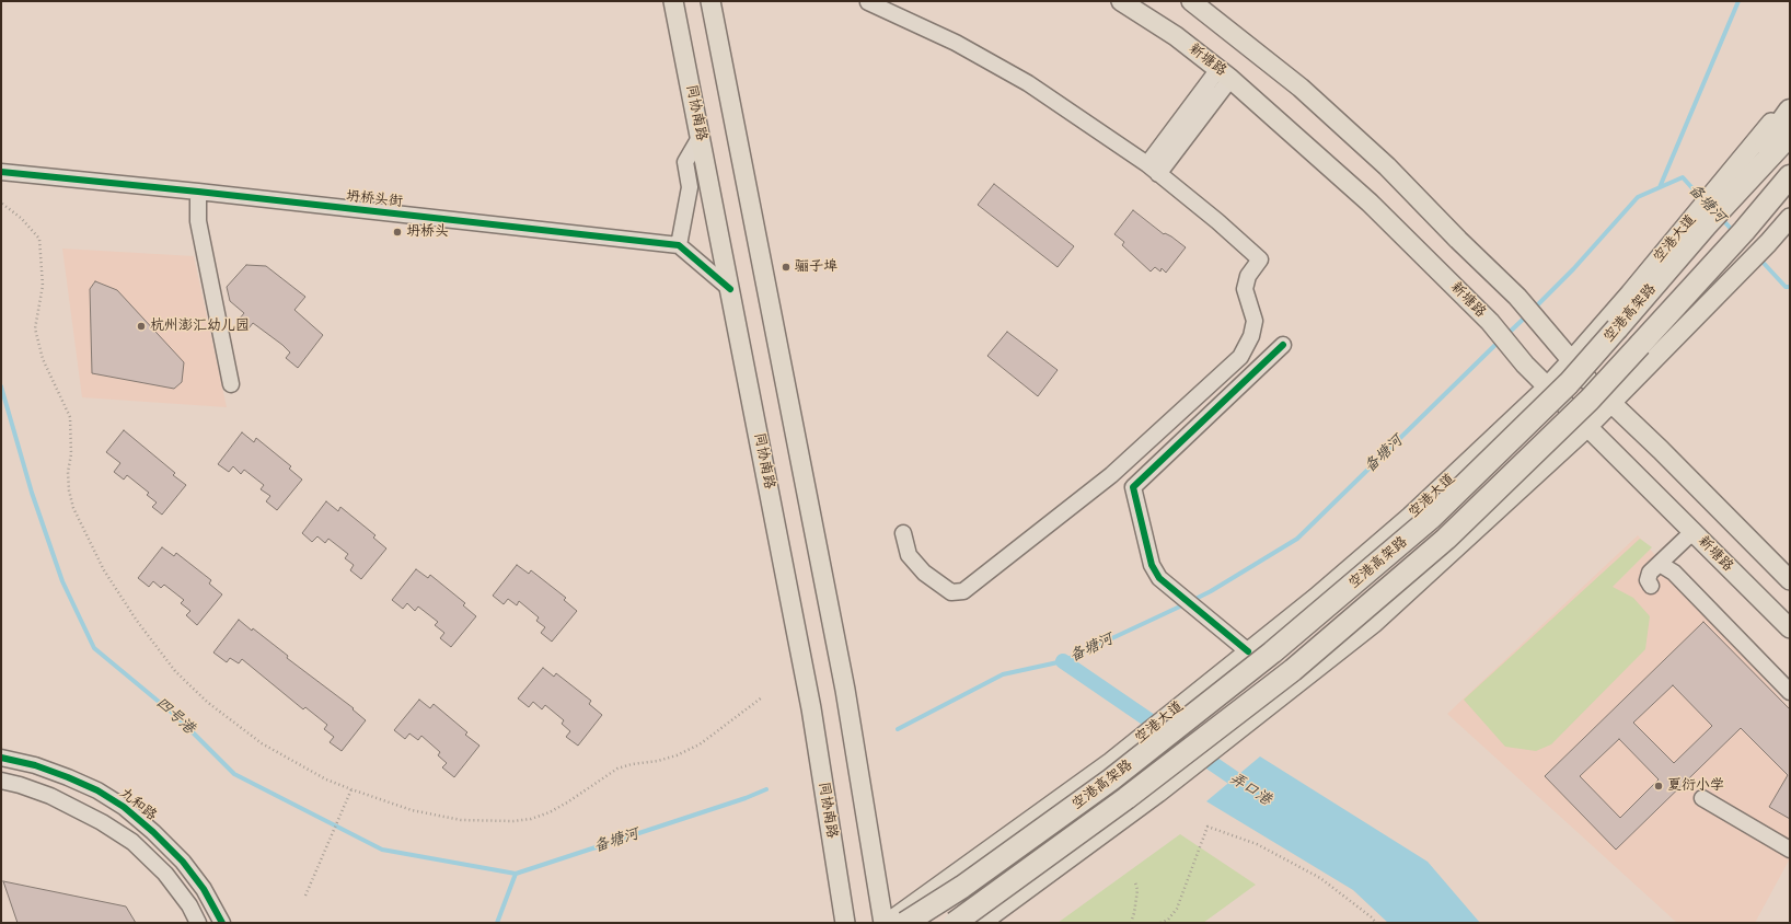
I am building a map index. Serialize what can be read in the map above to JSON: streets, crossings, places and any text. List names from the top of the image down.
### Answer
{
  "streets": {
    "highway": ["空港高架路"],
    "main road": ["新塘路", "同协南路", "空港大道"],
    "street": ["坍桥头街", "九和路"]
  },
  "crossings": [
    ["新塘路", "空港大道"],
    ["空港大道", "空港高架路"]
  ],
  "water": ["备塘河", "四号港", "弄口港"],
  "places": [
    "坍桥头",
    "骊子埠",
    "杭州澎汇幼儿园",
    "夏衍小学"
  ]
}
